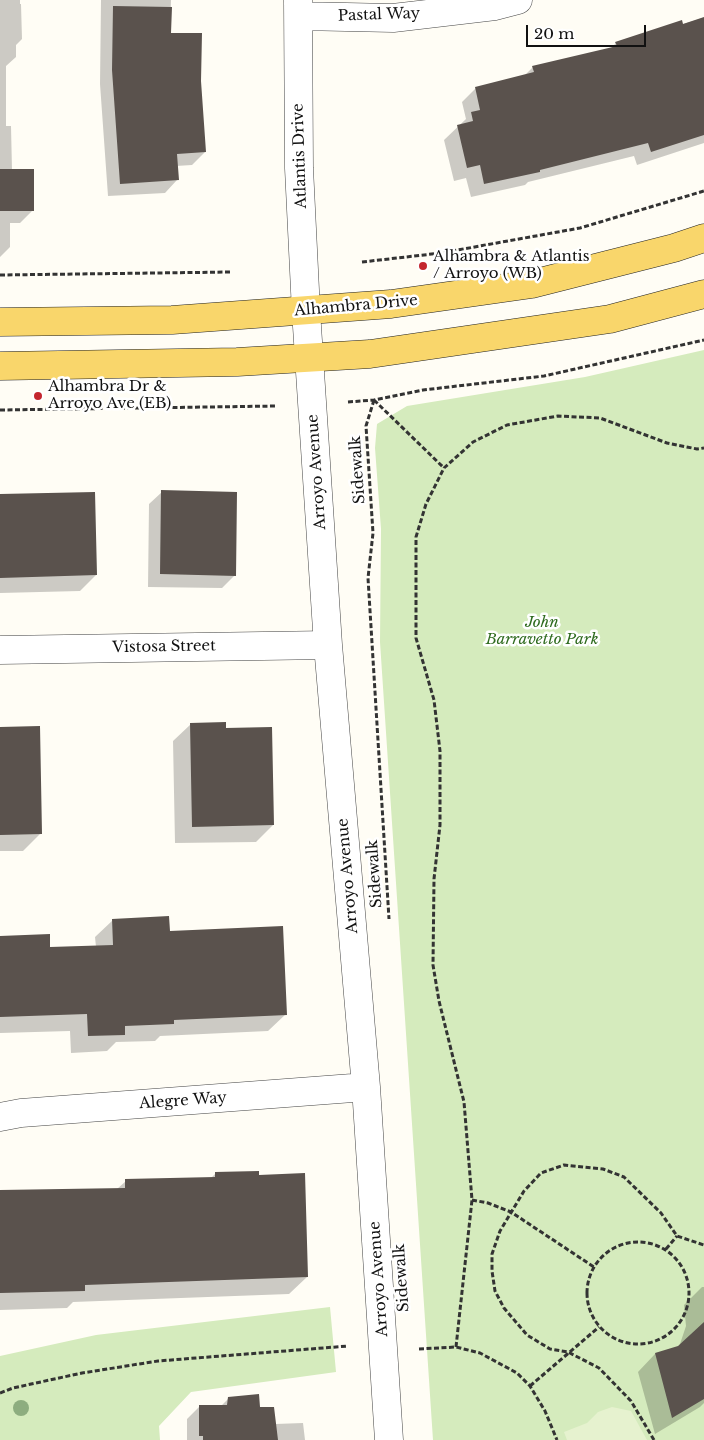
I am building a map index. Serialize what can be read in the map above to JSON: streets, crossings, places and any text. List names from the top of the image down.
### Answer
{
  "streets": {
    "main road": ["Alhambra Drive"],
    "street": [
      "Pastal Way",
      "Atlantis Drive",
      "Arroyo Avenue",
      "Vistosa Street",
      "Alegre Way"
    ],
    "path": ["Sidewalk"]
  },
  "crossings": [
    ["Pastal Way", "Atlantis Drive"],
    ["Atlantis Drive", "Alhambra Drive"],
    ["Atlantis Drive", "Arroyo Avenue"],
    ["Alhambra Drive", "Arroyo Avenue"],
    ["Arroyo Avenue", "Vistosa Street"],
    ["Arroyo Avenue", "Alegre Way"]
  ],
  "parks": ["John Barravetto Park"],
  "places": ["Alhambra & Atlantis / Arroyo (WB)", "Alhambra Dr & Arroyo Ave (EB)"],
  "scale_bar": "20 m"
}
